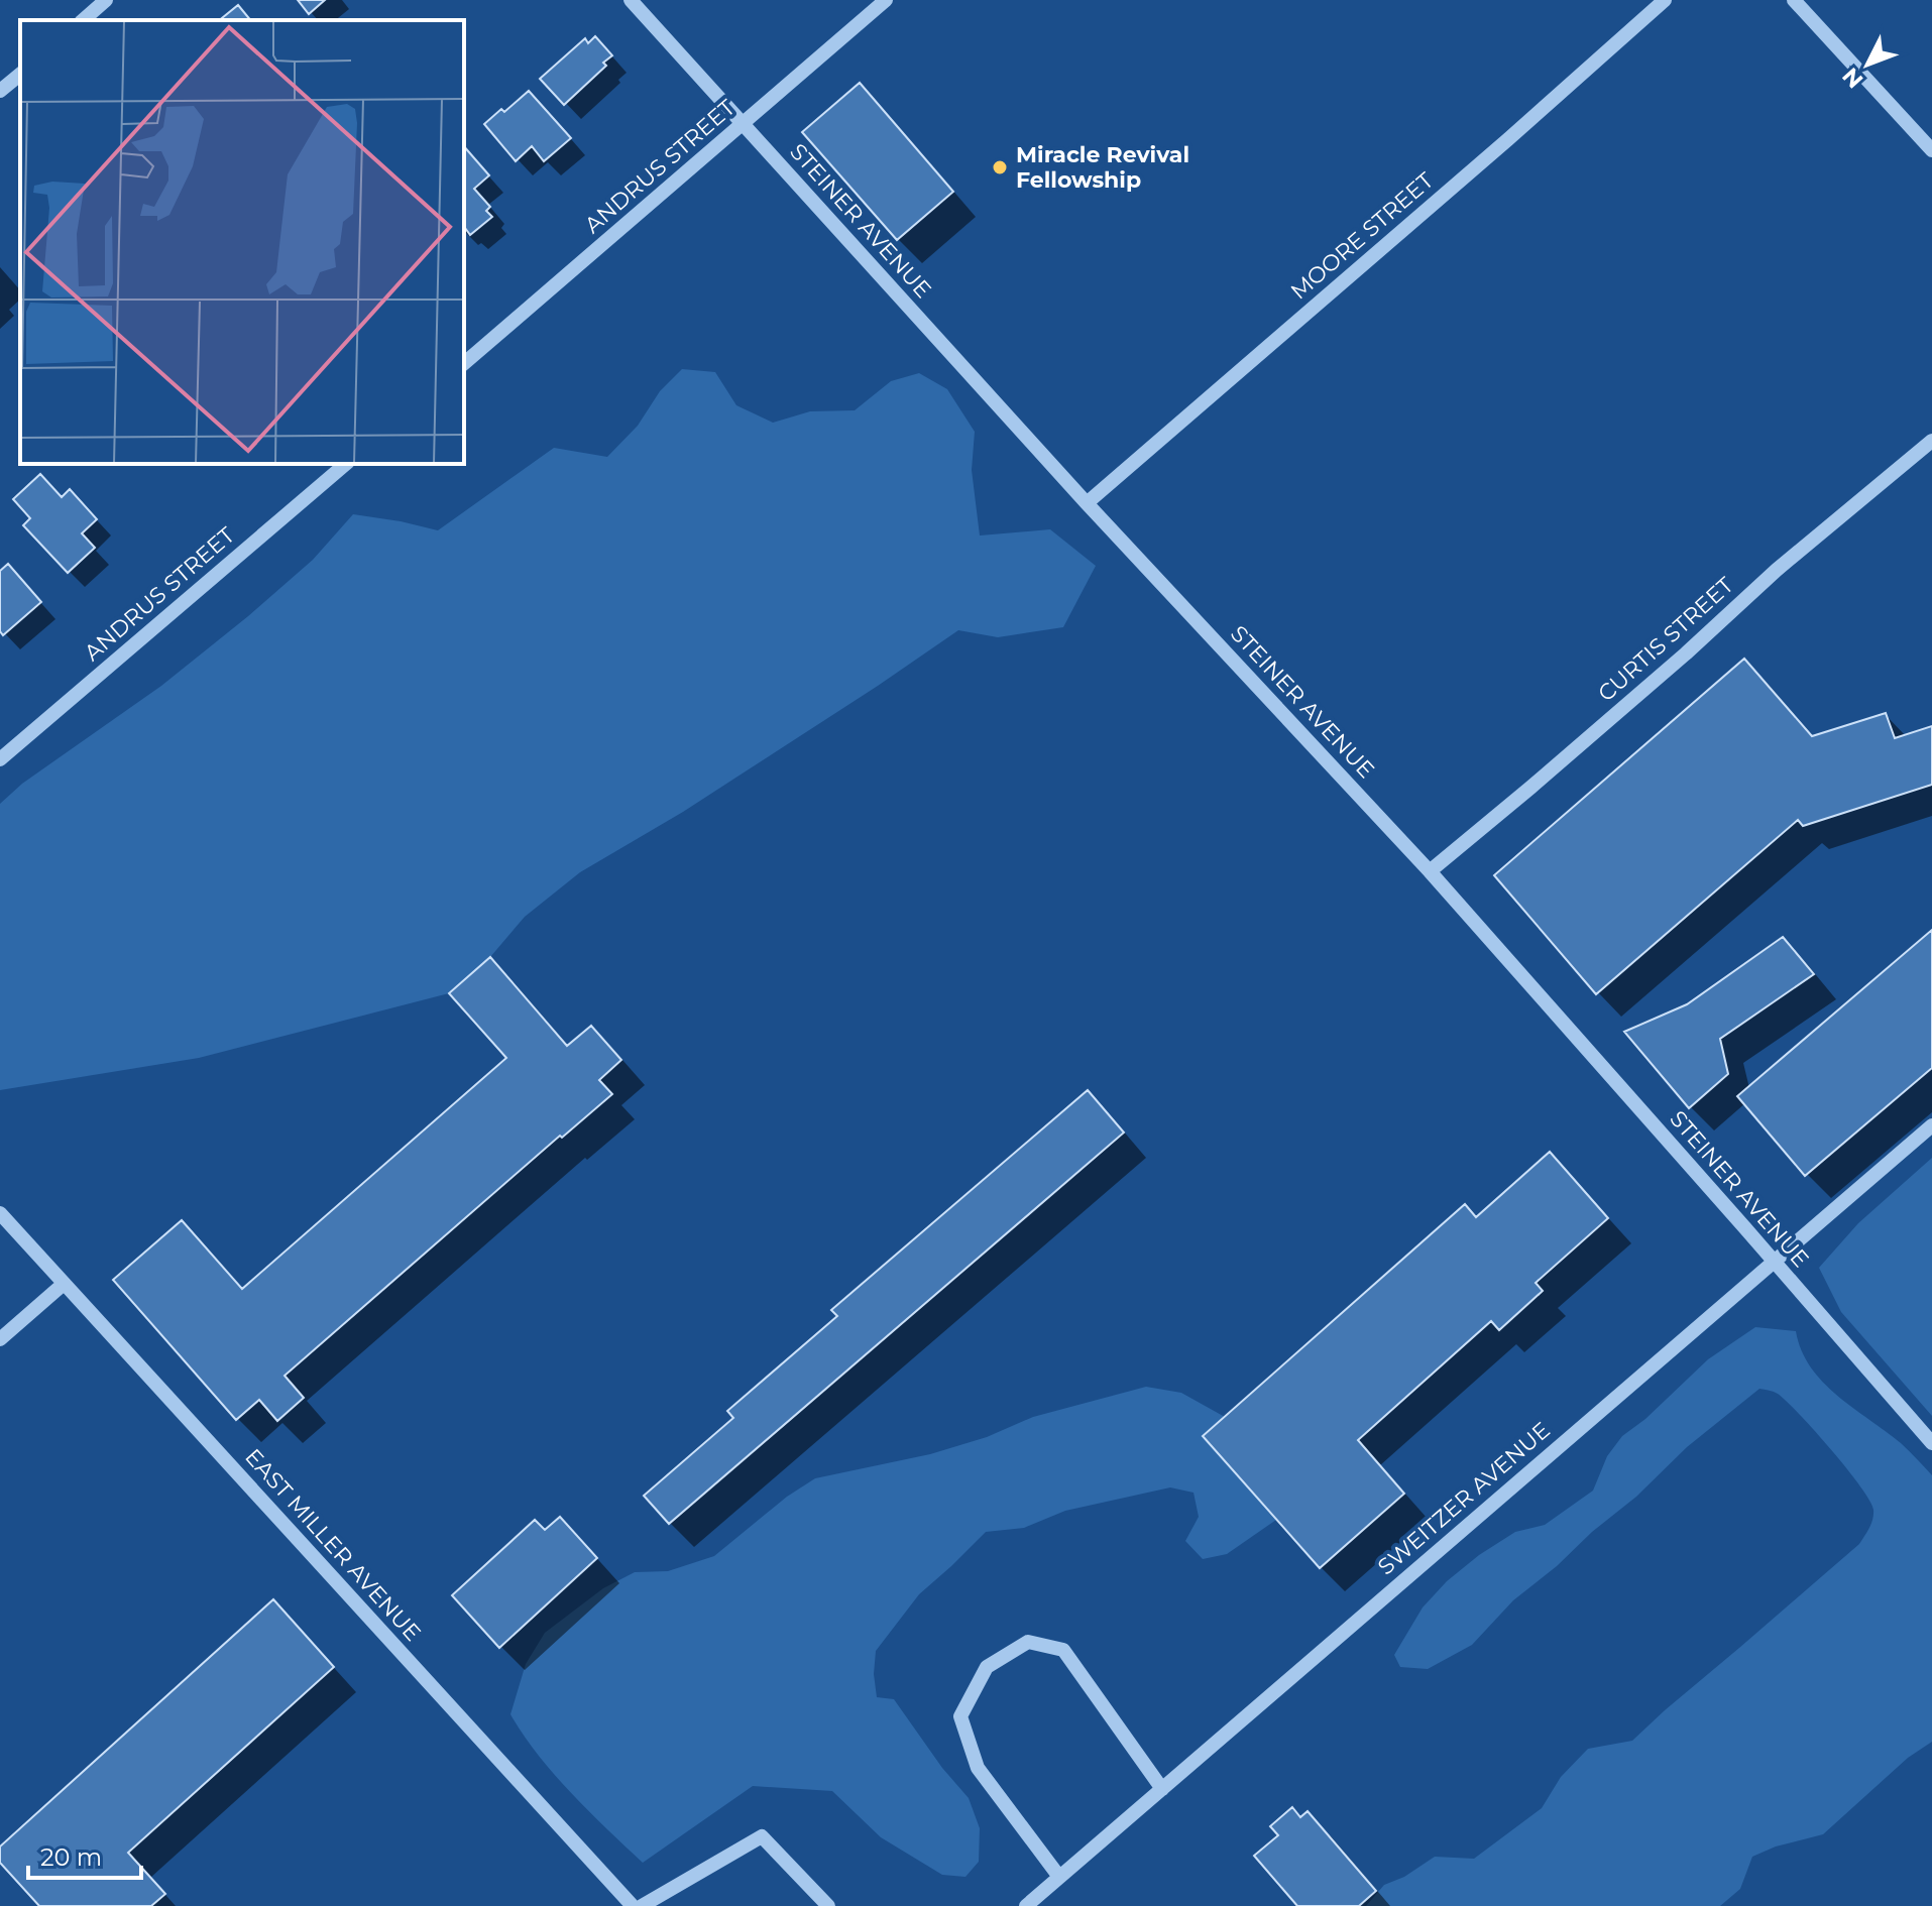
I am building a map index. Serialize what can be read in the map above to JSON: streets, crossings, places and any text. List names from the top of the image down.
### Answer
{
  "streets": {
    "street": [
      "ANDRUS STREET",
      "STEINER AVENUE",
      "MOORE STREET",
      "CURTIS STREET",
      "SWEITZER AVENUE",
      "EAST MILLER AVENUE"
    ]
  },
  "crossings": [
    ["ANDRUS STREET", "STEINER AVENUE"],
    ["STEINER AVENUE", "MOORE STREET"],
    ["STEINER AVENUE", "CURTIS STREET"],
    ["STEINER AVENUE", "SWEITZER AVENUE"]
  ],
  "places": ["Miracle Revival Fellowship"],
  "scale_bar": "20 m",
  "north": "bottom left"
}
